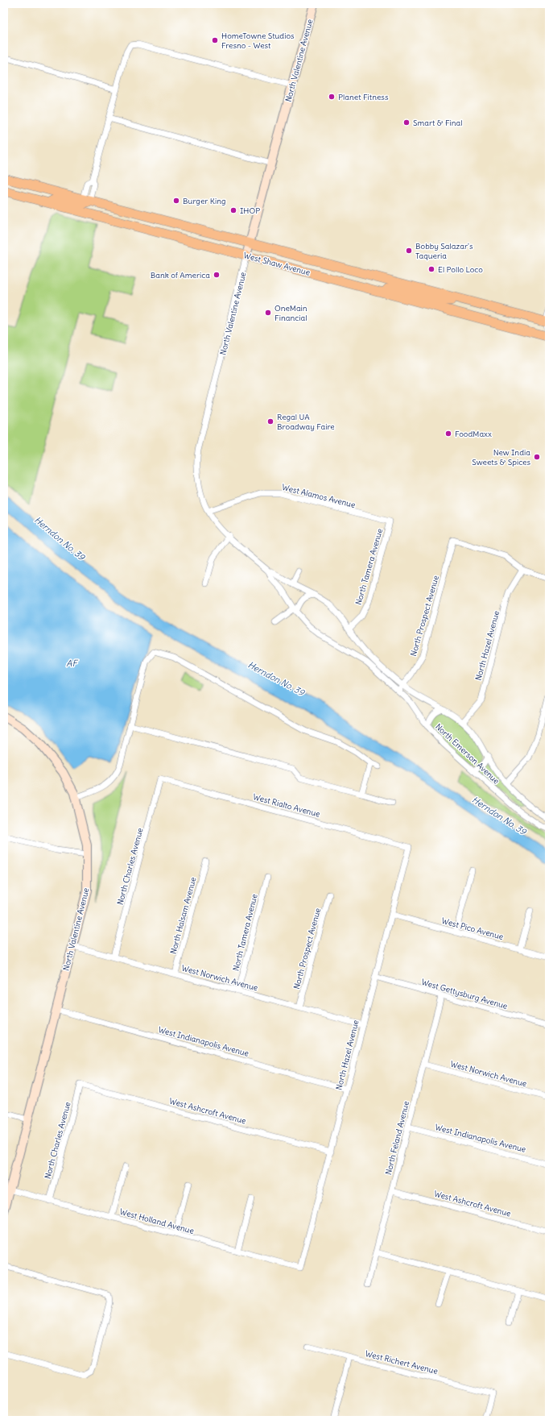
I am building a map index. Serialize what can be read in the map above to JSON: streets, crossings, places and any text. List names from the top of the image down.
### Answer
{
  "streets": {
    "main road": ["West Shaw Avenue"],
    "street": [
      "North Valentine Avenue",
      "West Alamos Avenue",
      "North Tamera Avenue",
      "North Prospect Avenue",
      "North Hazel Avenue",
      "North Emerson Avenue",
      "West Rialto Avenue",
      "North Charles Avenue",
      "North Halsam Avenue",
      "West Pico Avenue",
      "West Norwich Avenue",
      "West Gettysburg Avenue",
      "West Indianapolis Avenue",
      "West Ashcroft Avenue",
      "North Feland Avenue",
      "West Holland Avenue",
      "West Richert Avenue"
    ]
  },
  "crossings": [
    ["North Valentine Avenue", "West Shaw Avenue"],
    ["North Valentine Avenue", "West Alamos Avenue"],
    ["North Valentine Avenue", "North Emerson Avenue"],
    ["North Valentine Avenue", "West Norwich Avenue"],
    ["North Valentine Avenue", "West Indianapolis Avenue"],
    ["North Valentine Avenue", "West Holland Avenue"],
    ["West Alamos Avenue", "North Tamera Avenue"],
    ["West Alamos Avenue", "North Emerson Avenue"],
    ["North Tamera Avenue", "North Emerson Avenue"],
    ["North Tamera Avenue", "West Norwich Avenue"],
    ["North Prospect Avenue", "North Hazel Avenue"],
    ["North Prospect Avenue", "North Emerson Avenue"],
    ["North Prospect Avenue", "West Norwich Avenue"],
    ["North Hazel Avenue", "North Emerson Avenue"],
    ["North Hazel Avenue", "West Rialto Avenue"],
    ["North Hazel Avenue", "West Pico Avenue"],
    ["North Hazel Avenue", "West Norwich Avenue"],
    ["North Hazel Avenue", "West Gettysburg Avenue"],
    ["North Hazel Avenue", "West Indianapolis Avenue"],
    ["North Hazel Avenue", "West Ashcroft Avenue"],
    ["North Hazel Avenue", "West Holland Avenue"],
    ["West Rialto Avenue", "North Charles Avenue"],
    ["North Charles Avenue", "West Norwich Avenue"],
    ["North Charles Avenue", "West Ashcroft Avenue"],
    ["North Charles Avenue", "West Holland Avenue"],
    ["North Halsam Avenue", "West Norwich Avenue"],
    ["West Norwich Avenue", "North Feland Avenue"],
    ["West Gettysburg Avenue", "North Feland Avenue"],
    ["West Indianapolis Avenue", "North Feland Avenue"],
    ["West Ashcroft Avenue", "North Feland Avenue"]
  ],
  "water": ["Herndon No. 39", "AF"],
  "places": [
    "HomeTowne Studios Fresno - West",
    "Planet Fitness",
    "Smart & Final",
    "Burger King",
    "IHOP",
    "Bobby Salazar's Taqueria",
    "El Pollo Loco",
    "Bank of America",
    "OneMain Financial",
    "Regal UA Broadway Faire",
    "FoodMaxx",
    "New India Sweets & Spices"
  ]
}
